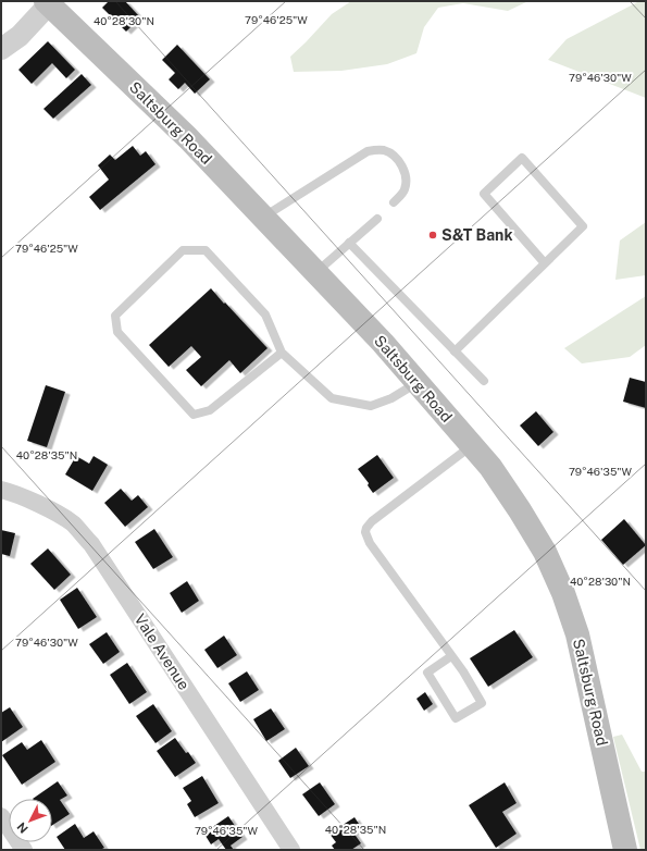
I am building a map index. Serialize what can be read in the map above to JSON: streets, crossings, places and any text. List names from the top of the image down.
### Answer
{
  "streets": {
    "main road": ["Saltsburg Road"],
    "street": ["Vale Avenue"]
  },
  "places": ["S&T Bank"],
  "north": "bottom left",
  "coordinates": [
    "79°46'25\"W",
    "40°28'30\"N",
    "79°46'30\"W",
    "40°28'35\"N",
    "79°46'35\"W"
  ]
}
